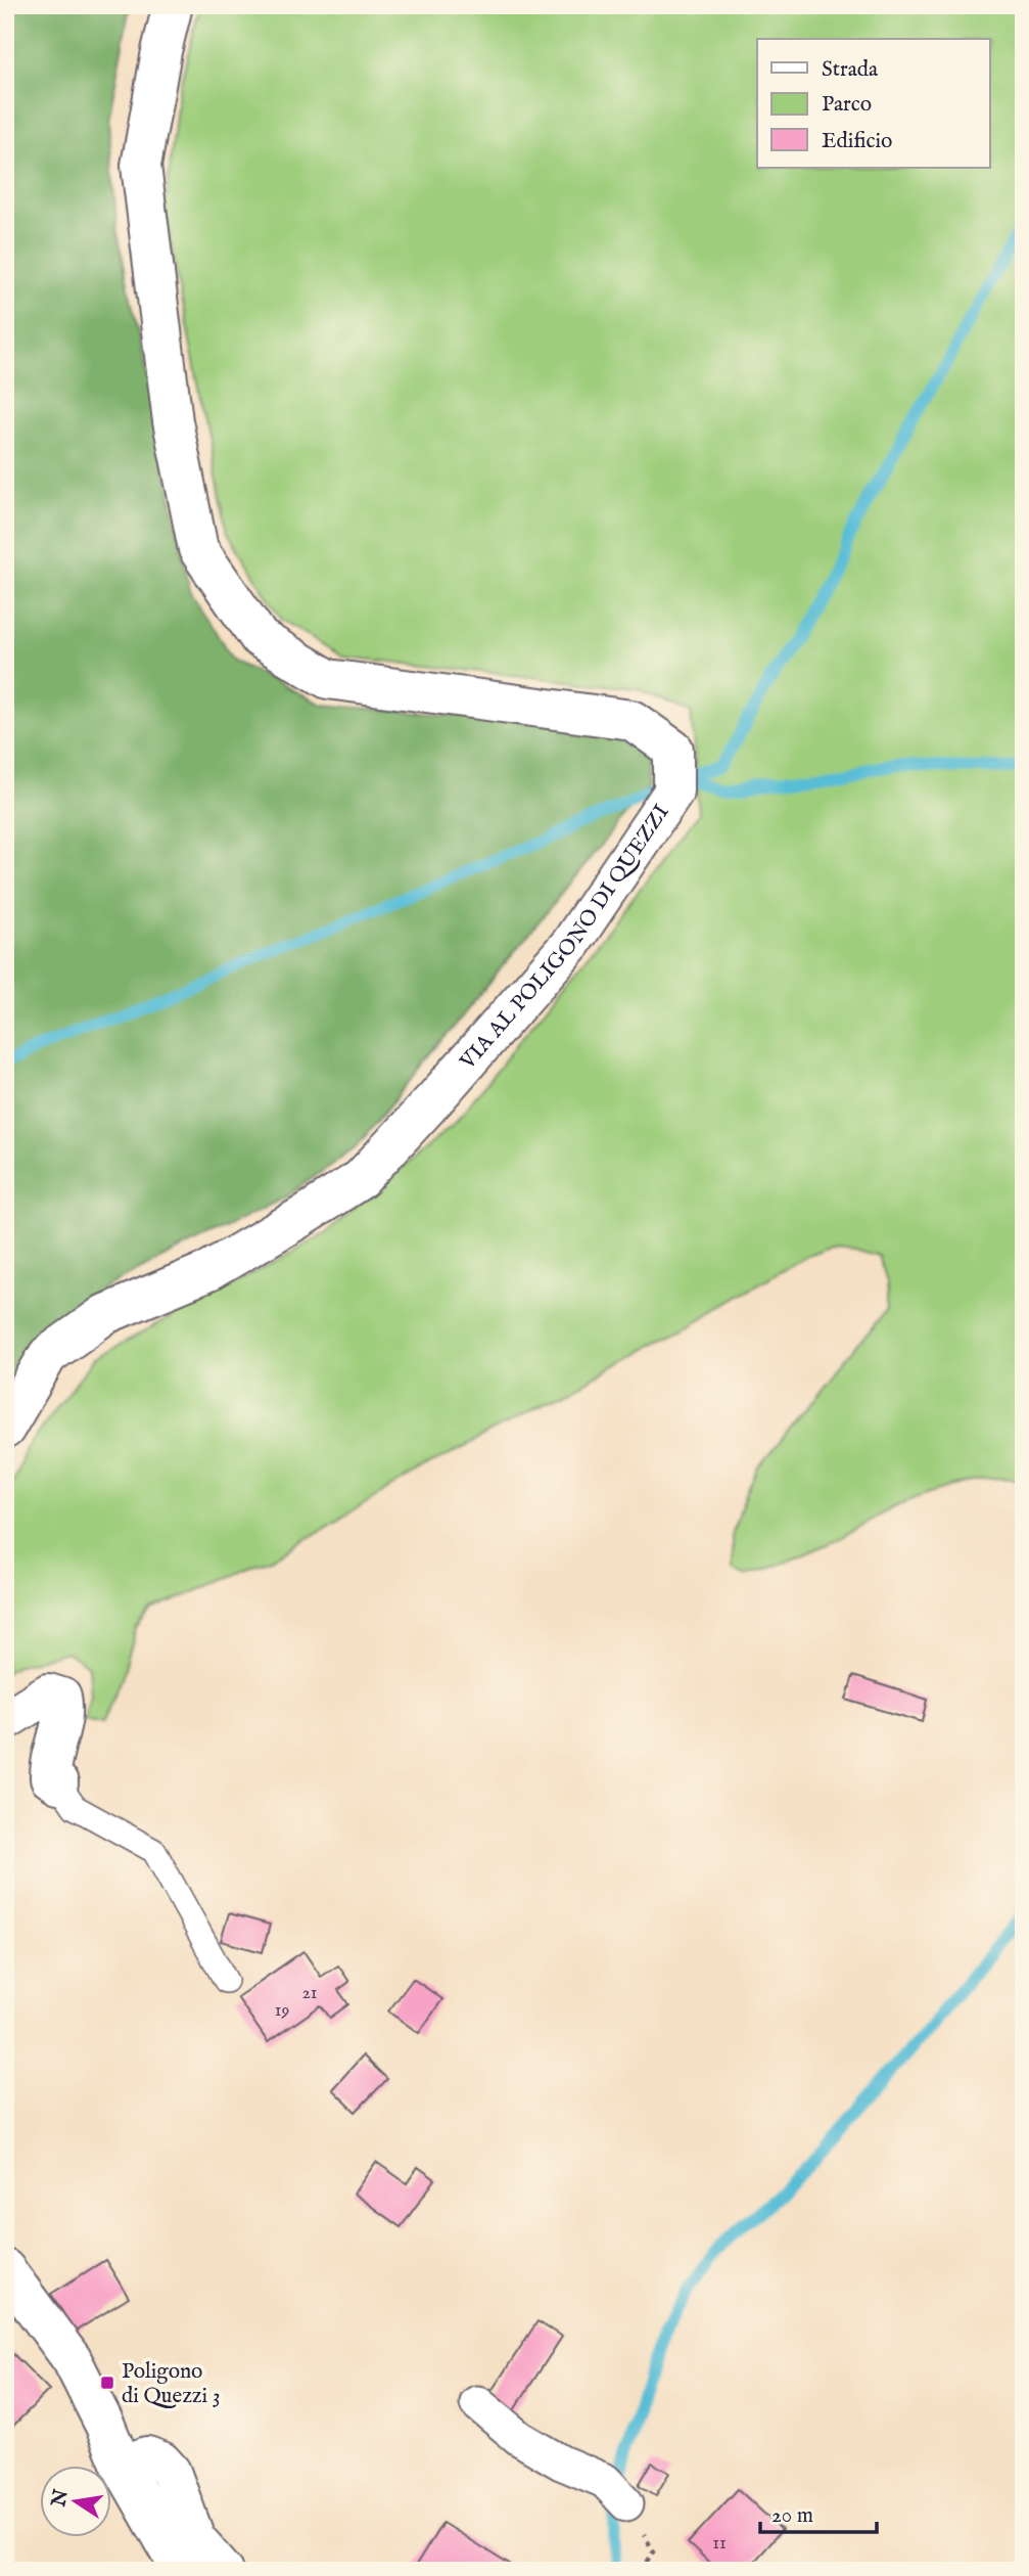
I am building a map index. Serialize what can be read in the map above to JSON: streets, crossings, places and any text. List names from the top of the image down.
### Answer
{
  "streets": {
    "street": ["VIA AL POLIGONO DI QUEZZI"]
  },
  "places": {
    "transit": ["Poligono di Quezzi 3"]
  },
  "house_numbers": ["21", "19", "11"],
  "legend": ["Strada", "Parco", "Edificio"],
  "scale_bar": "20 m",
  "north": "left"
}
